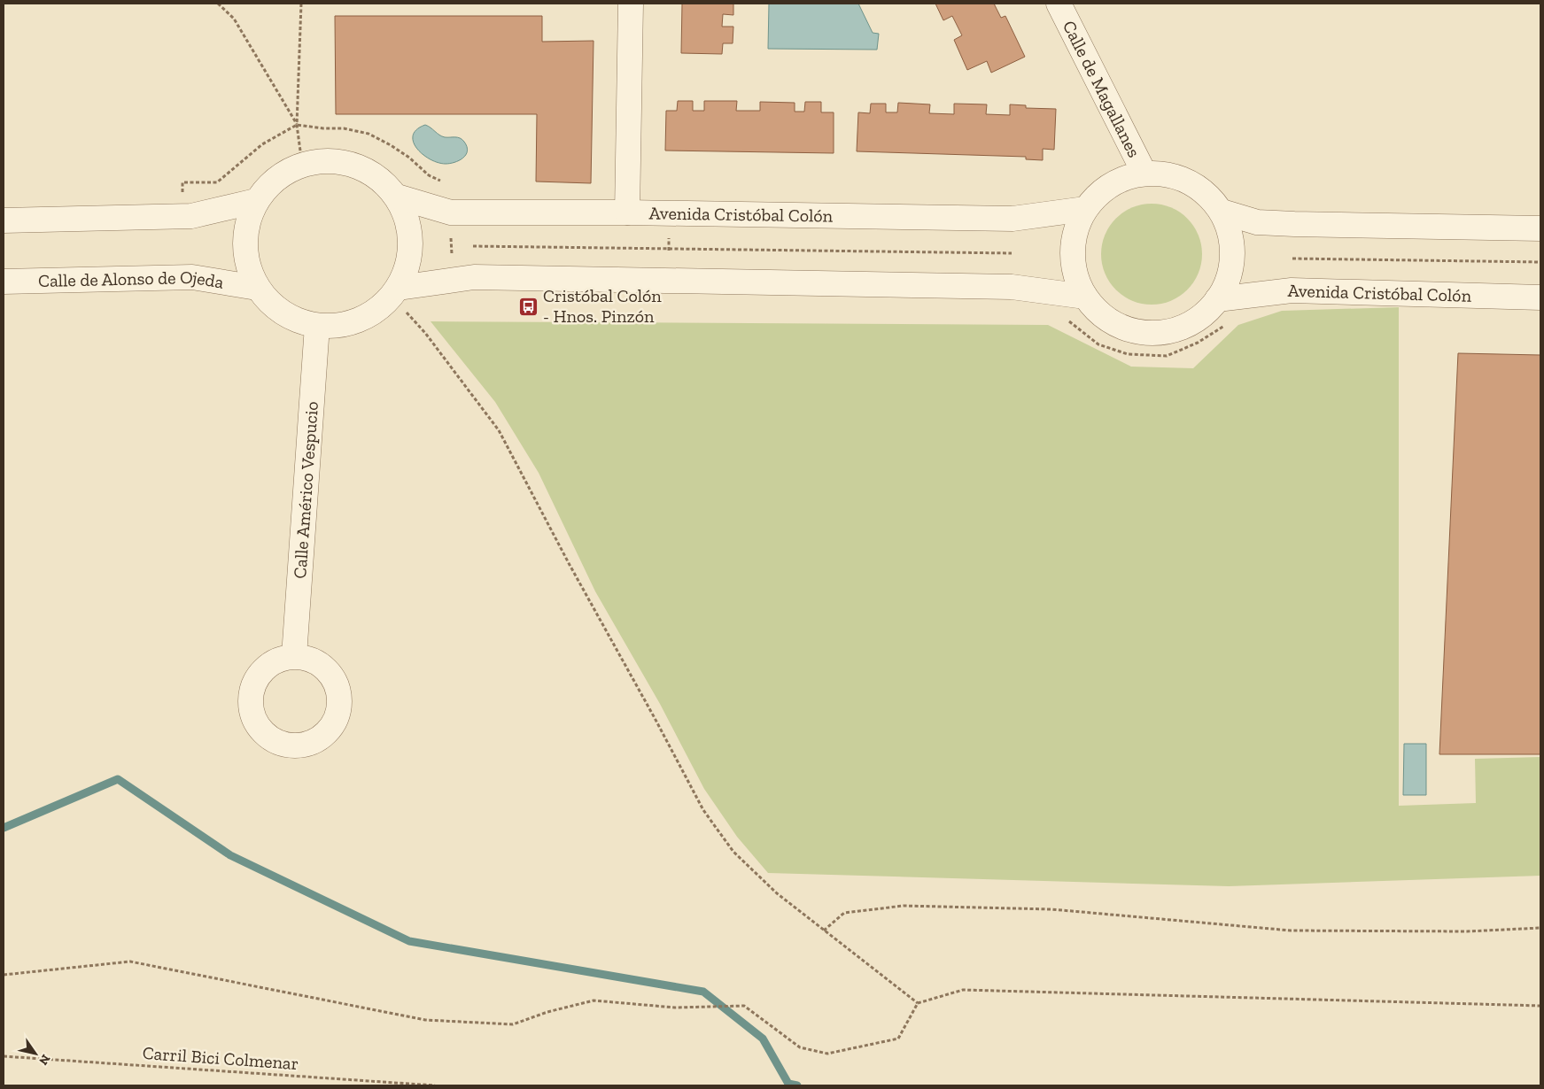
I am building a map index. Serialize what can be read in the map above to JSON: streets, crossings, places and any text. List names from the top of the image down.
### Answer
{
  "streets": {
    "street": [
      "Calle de Magallanes",
      "Avenida Cristóbal Colón",
      "Calle de Alonso de Ojeda",
      "Calle Américo Vespucio"
    ],
    "path": ["Carril Bici Colmenar"]
  },
  "places": {
    "bus stop": ["Cristóbal Colón - Hnos. Pinzón"]
  },
  "north": "bottom right"
}
